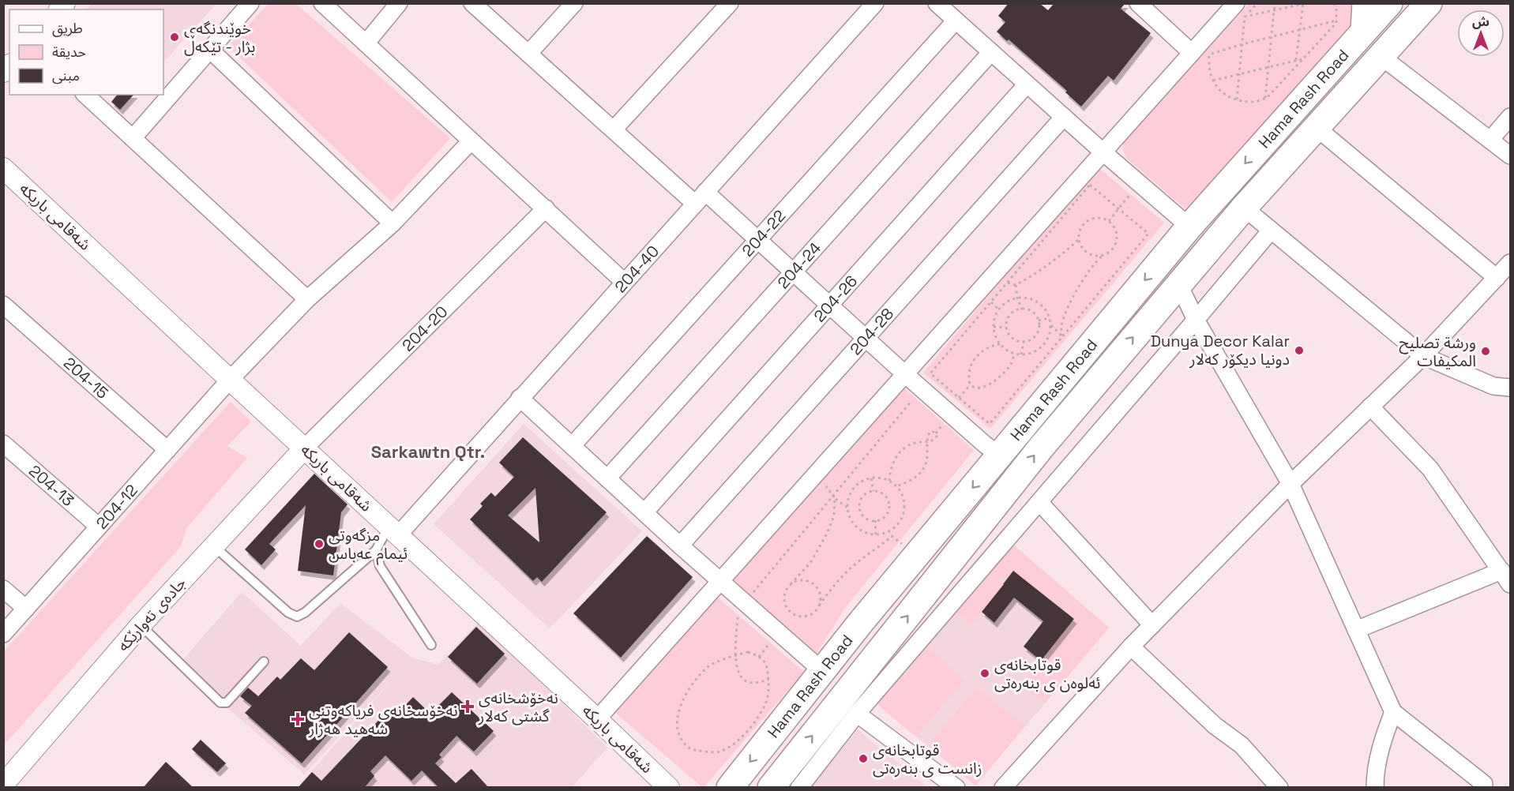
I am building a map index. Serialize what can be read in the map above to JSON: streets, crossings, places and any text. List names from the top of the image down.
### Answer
{
  "streets": {
    "main road": ["Hama Rash Road"],
    "street": [
      "شەقامی باریکە",
      "204-22",
      "204-24",
      "204-40",
      "204-26",
      "204-20",
      "204-28",
      "204-15",
      "204-13",
      "204-12",
      "جادەی تەوارێکە"
    ]
  },
  "crossings": [
    ["شەقامی باریکە", "204-40"],
    ["شەقامی باریکە", "204-20"],
    ["شەقامی باریکە", "204-12"],
    ["شەقامی باریکە", "جادەی تەوارێکە"],
    ["204-20", "جادەی تەوارێکە"],
    ["204-15", "204-12"],
    ["204-13", "204-12"]
  ],
  "districts": ["Sarkawtn Qtr."],
  "places": {
    "other": [
      "خوێندنگەی بژار - تێکەڵ",
      "Dunya Decor Kalar دونیا دیکۆر کەلار",
      "ورشة تصليح المكيفات",
      "مزگەوتی ئیمام عەباس",
      "قوتابخانەی ئەلوەن ی بنەرەتی",
      "قوتابخانەی زانست ی بنەرەتی"
    ],
    "health": ["نەخۆشخانەی گشتی کەلار", "نەخۆسخانەی فریاکەوتنی شەهید هەژار"]
  },
  "legend": ["طريق", "حديقة", "مبنى"],
  "north": "top"
}
